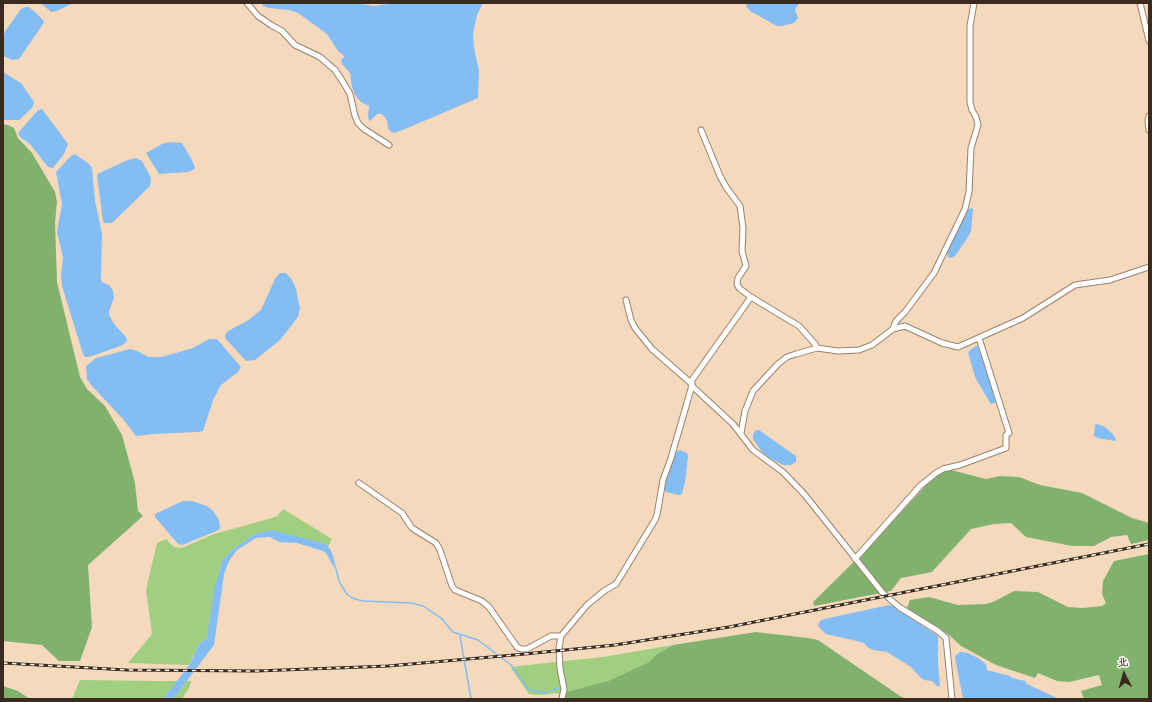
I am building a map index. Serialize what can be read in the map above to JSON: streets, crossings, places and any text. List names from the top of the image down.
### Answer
{
  "north": "top"
}
